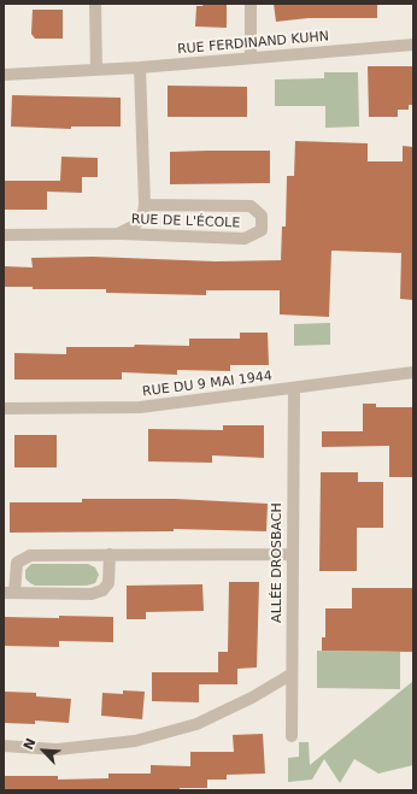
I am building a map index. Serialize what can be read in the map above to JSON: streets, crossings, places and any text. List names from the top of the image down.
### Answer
{
  "streets": {
    "street": [
      "RUE FERDINAND KUHN",
      "RUE DE L'ÉCOLE",
      "RUE DU 9 MAI 1944",
      "ALLÉE DROSBACH"
    ]
  },
  "crossings": [
    ["RUE FERDINAND KUHN", "RUE DE L'ÉCOLE"],
    ["RUE DU 9 MAI 1944", "ALLÉE DROSBACH"]
  ],
  "north": "top left"
}
